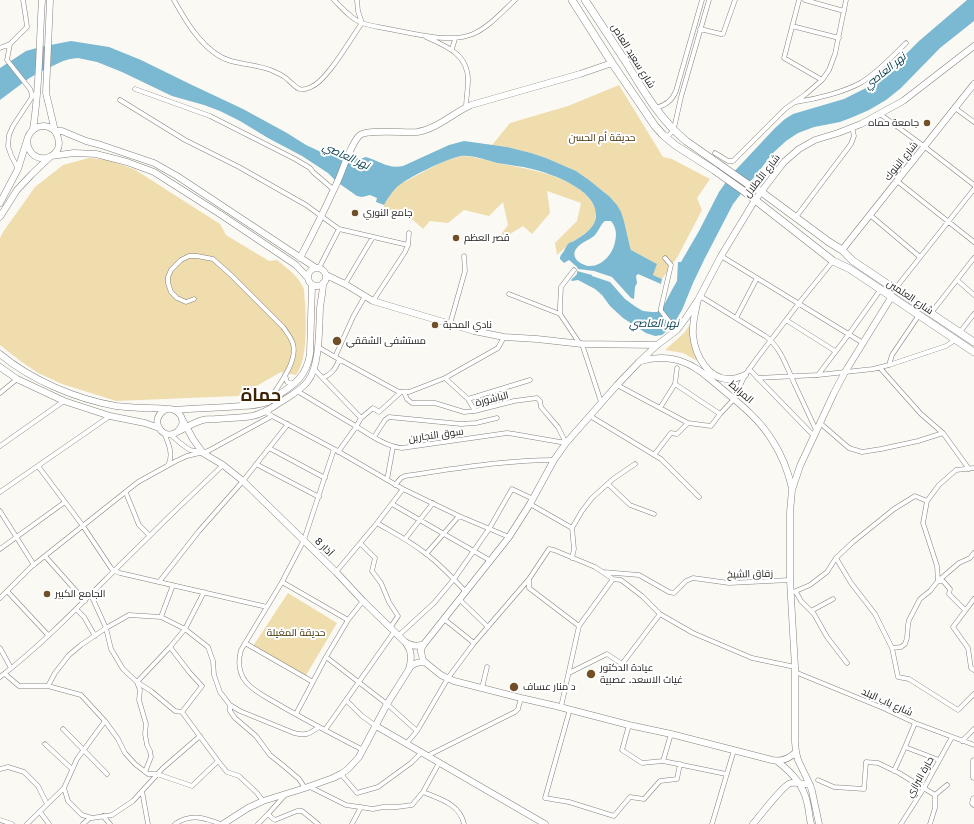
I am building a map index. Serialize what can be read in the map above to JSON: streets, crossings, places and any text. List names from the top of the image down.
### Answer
{
  "streets": {
    "main road": [
      "شارع سعيد العاص",
      "شارع البنوك",
      "شارع الأطلال",
      "شارع العلمين",
      "المرابط",
      "8 آذار"
    ],
    "street": [
      "الباشورة",
      "سوق النجارين",
      "زقاق الشيخ",
      "شارع باب البلد",
      "حارة البرازي"
    ]
  },
  "crossings": [
    ["شارع سعيد العاص", "شارع العلمين"],
    ["شارع البنوك", "شارع العلمين"],
    ["شارع الأطلال", "شارع العلمين"],
    ["شارع الأطلال", "المرابط"],
    ["شارع الأطلال", "الباشورة"],
    ["شارع الأطلال", "سوق النجارين"],
    ["الباشورة", "سوق النجارين"],
    ["زقاق الشيخ", "شارع باب البلد"],
    ["شارع باب البلد", "حارة البرازي"]
  ],
  "districts": ["حماة"],
  "water": ["نهر العاصي"],
  "parks": ["حديقة أم الحسن", "حديقة المغيلة"],
  "places": [
    "جامعة حماه",
    "جامع النوري",
    "قصر العظم",
    "نادي المحبة",
    "مستشفى الشققي",
    "الجامع الكبير",
    "عيادة الدكتور غياث الاسعد. عصبية",
    "د منار عساف"
  ]
}
